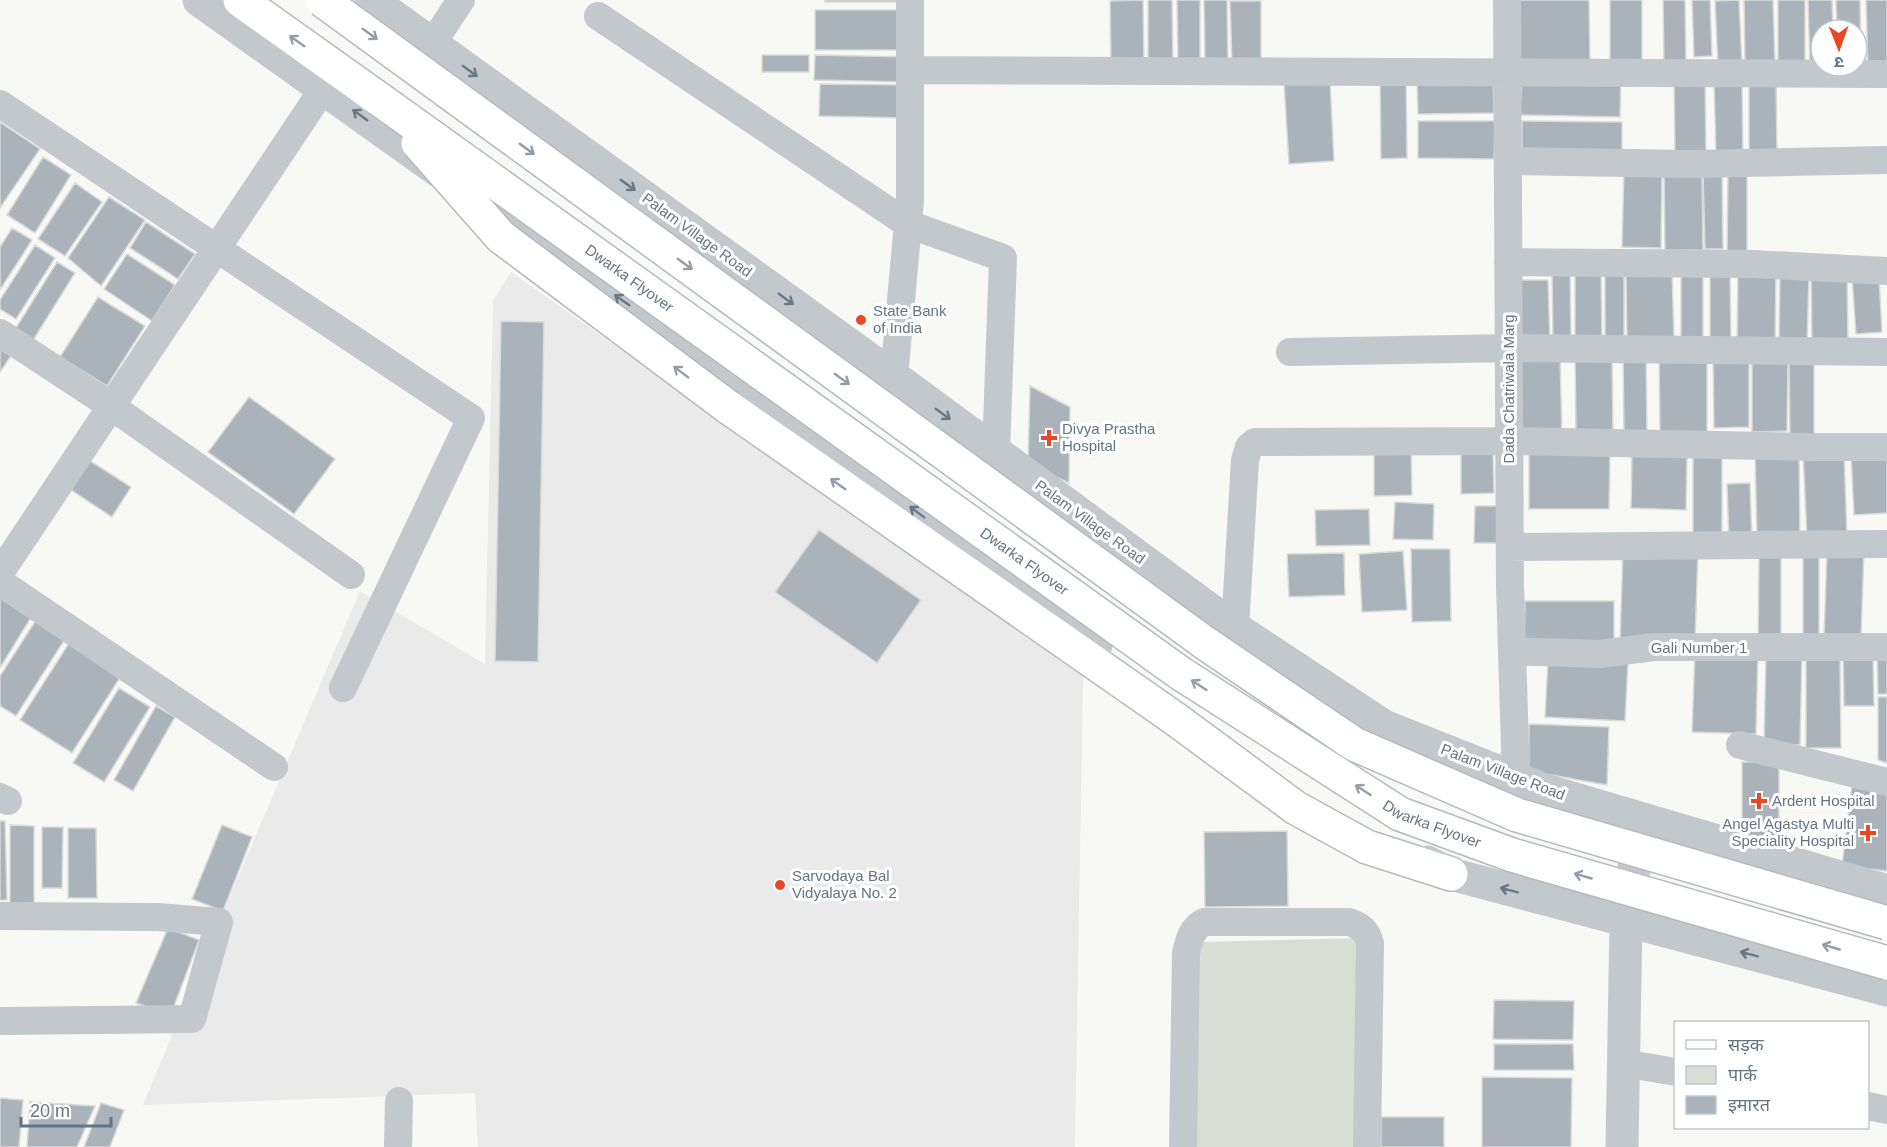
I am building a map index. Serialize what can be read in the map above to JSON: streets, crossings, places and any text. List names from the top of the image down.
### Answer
{
  "streets": {
    "main road": ["Dwarka Flyover"],
    "street": ["Palam Village Road", "Dada Chatriwala Marg", "Gali Number 1"]
  },
  "crossings": [
    ["Palam Village Road", "Dada Chatriwala Marg"],
    ["Dada Chatriwala Marg", "Gali Number 1"]
  ],
  "places": {
    "other": ["State Bank of India", "Sarvodaya Bal Vidyalaya No. 2"],
    "health": ["Divya Prastha Hospital", "Ardent Hospital", "Angel Agastya Multi Speciality Hospital"]
  },
  "legend": ["सड़क", "पार्क", "इमारत"],
  "scale_bar": "20 m",
  "north": "bottom"
}
